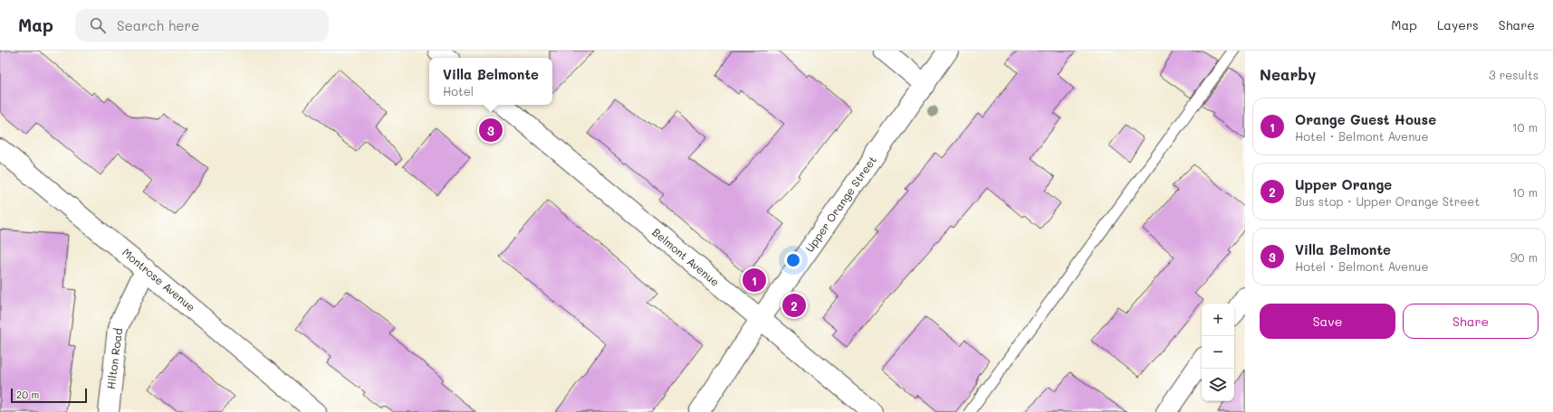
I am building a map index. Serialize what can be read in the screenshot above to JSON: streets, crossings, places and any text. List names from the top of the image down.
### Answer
{
  "streets": {
    "street": [
      "Upper Orange Street",
      "Belmont Avenue",
      "Montrose Avenue",
      "Hilton Road"
    ]
  },
  "crossings": [
    ["Upper Orange Street", "Belmont Avenue"],
    ["Montrose Avenue", "Hilton Road"]
  ],
  "scale_bar": "20 m",
  "page": {
    "header": "Map",
    "search": "Search here",
    "nav": ["Map", "Layers", "Share"],
    "heading": ["Nearby", "3 results"],
    "popup": ["Villa Belmonte", "Hotel"],
    "list": [
      {
        "mark": "1",
        "name": "Orange Guest House",
        "note": "Hotel · Belmont Avenue",
        "value": "10 m"
      },
      {
        "mark": "2",
        "name": "Upper Orange",
        "note": "Bus stop · Upper Orange Street",
        "value": "10 m"
      },
      {
        "mark": "3",
        "name": "Villa Belmonte",
        "note": "Hotel · Belmont Avenue",
        "value": "90 m"
      }
    ],
    "pins": ["3", "1", "2"],
    "buttons": ["Save", "Share"],
    "map_buttons": ["+", "−"],
    "scale": "20 m"
  }
}
